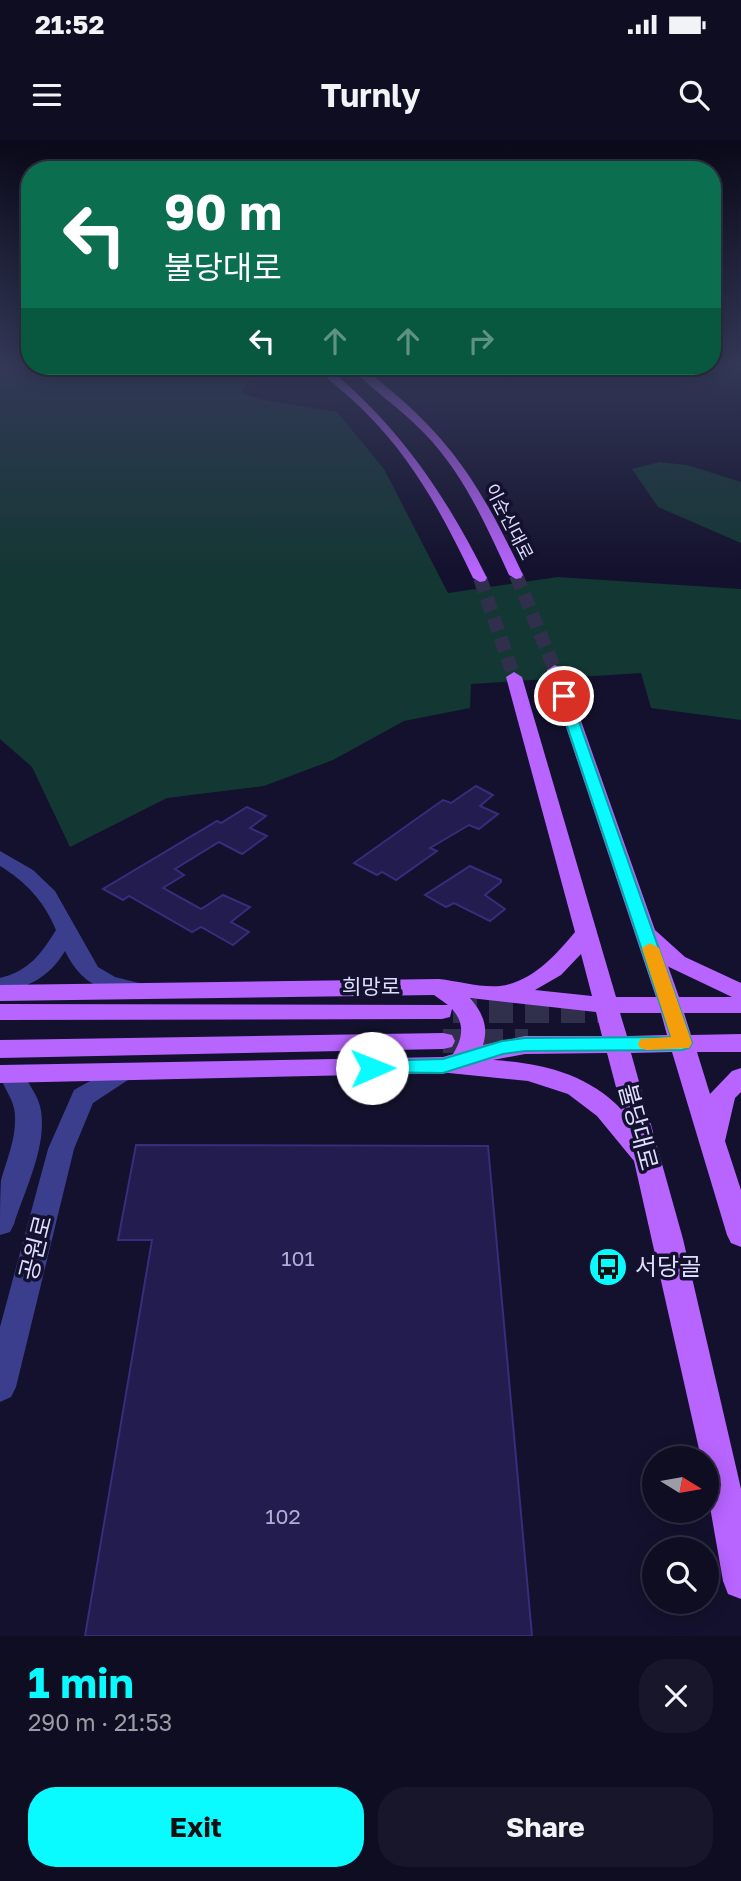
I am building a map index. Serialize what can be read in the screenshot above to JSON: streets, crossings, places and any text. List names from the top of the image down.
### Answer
{
  "streets": {
    "main road": ["이순신대로", "희망로", "불당대로"],
    "street": ["공원로"]
  },
  "crossings": [
    ["희망로", "불당대로"]
  ],
  "places": {
    "bus stop": ["서당골"]
  },
  "house_numbers": ["101", "102"],
  "north": "right",
  "page": {
    "status": "21:52",
    "header": "Turnly",
    "turn": ["90 m", "불당대로"],
    "heading": ["1 min", "290 m · 21:53"],
    "buttons": ["Exit", "Share"]
  }
}
